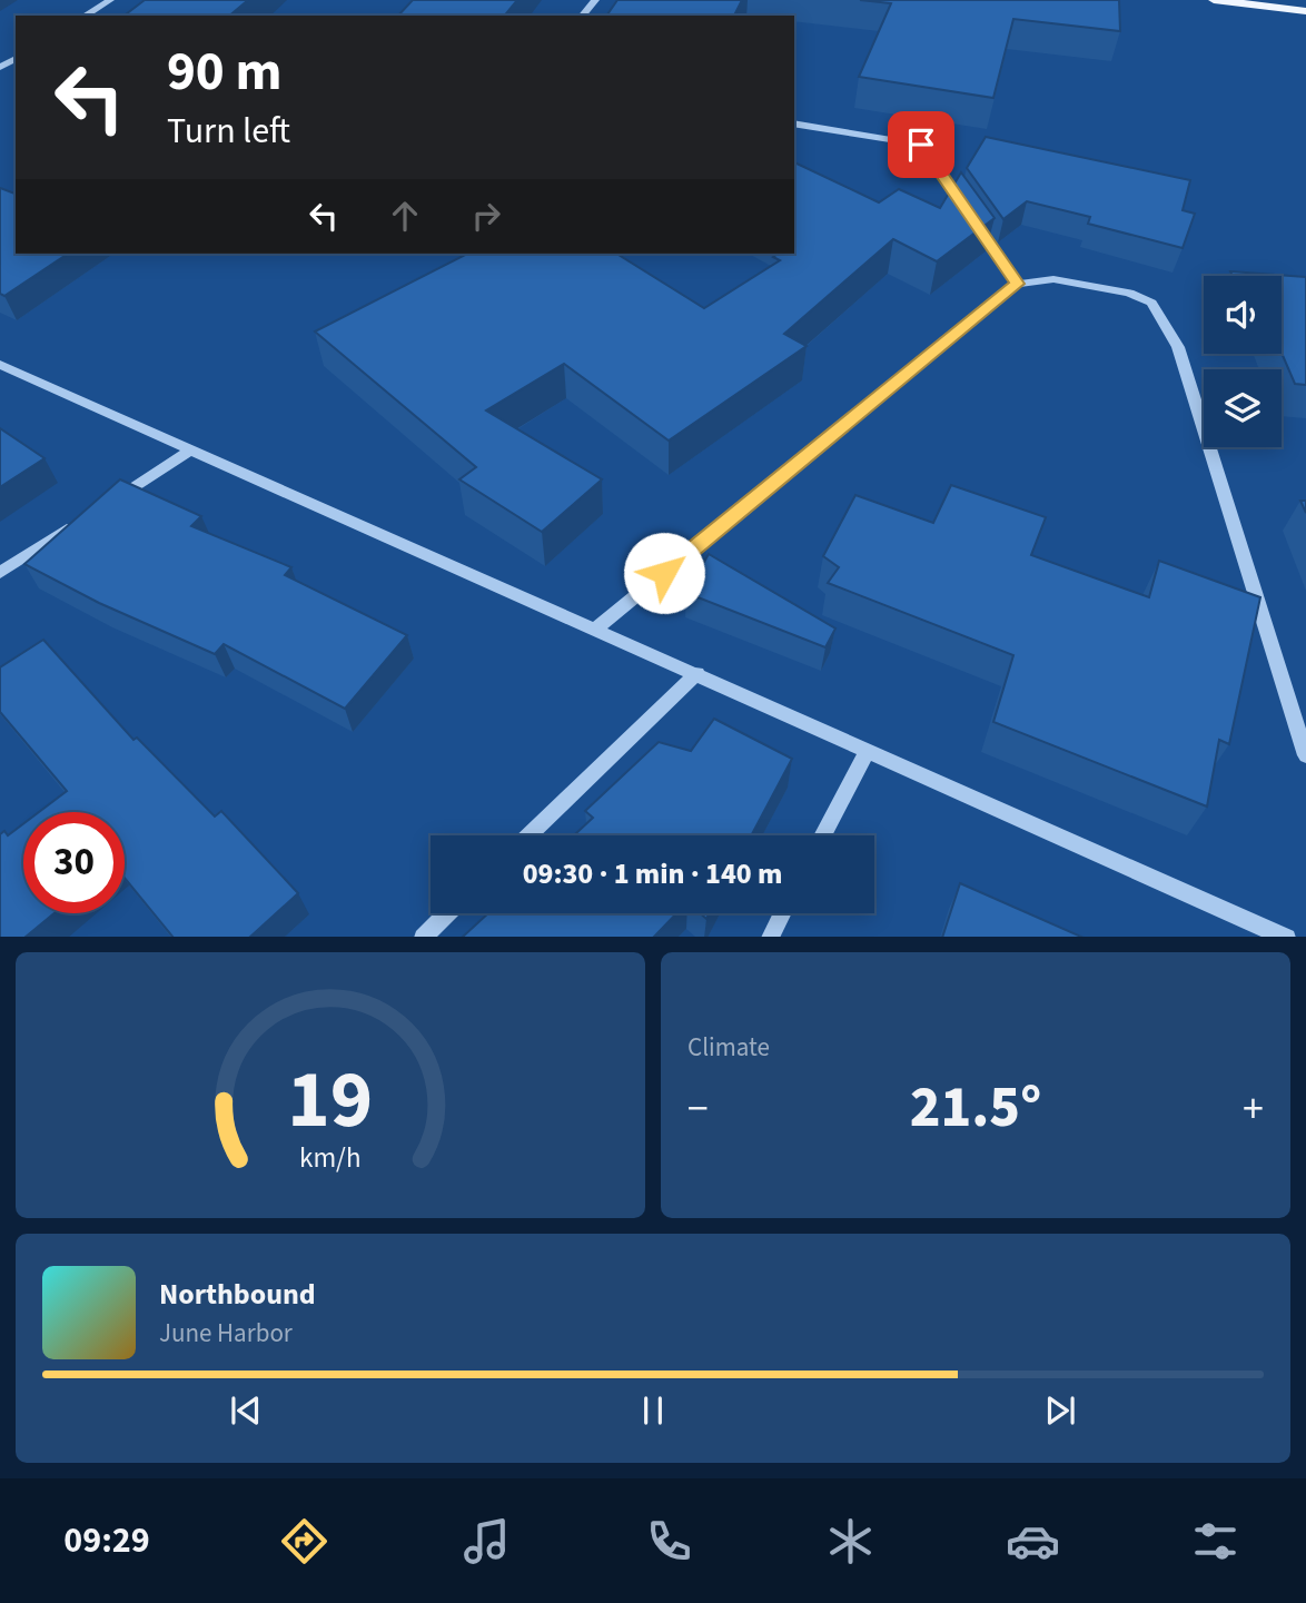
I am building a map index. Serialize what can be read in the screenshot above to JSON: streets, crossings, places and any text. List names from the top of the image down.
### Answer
{
  "page": {
    "turn": ["90 m", "Turn left"],
    "limit": "30",
    "trip": "09:30 · 1 min · 140 m",
    "tile": "Climate",
    "heat": ["−", "21.5°", "+"],
    "song": ["Northbound", "June Harbor"],
    "tabs": "09:29",
    "gauge": ["19", "km/h"]
  }
}
